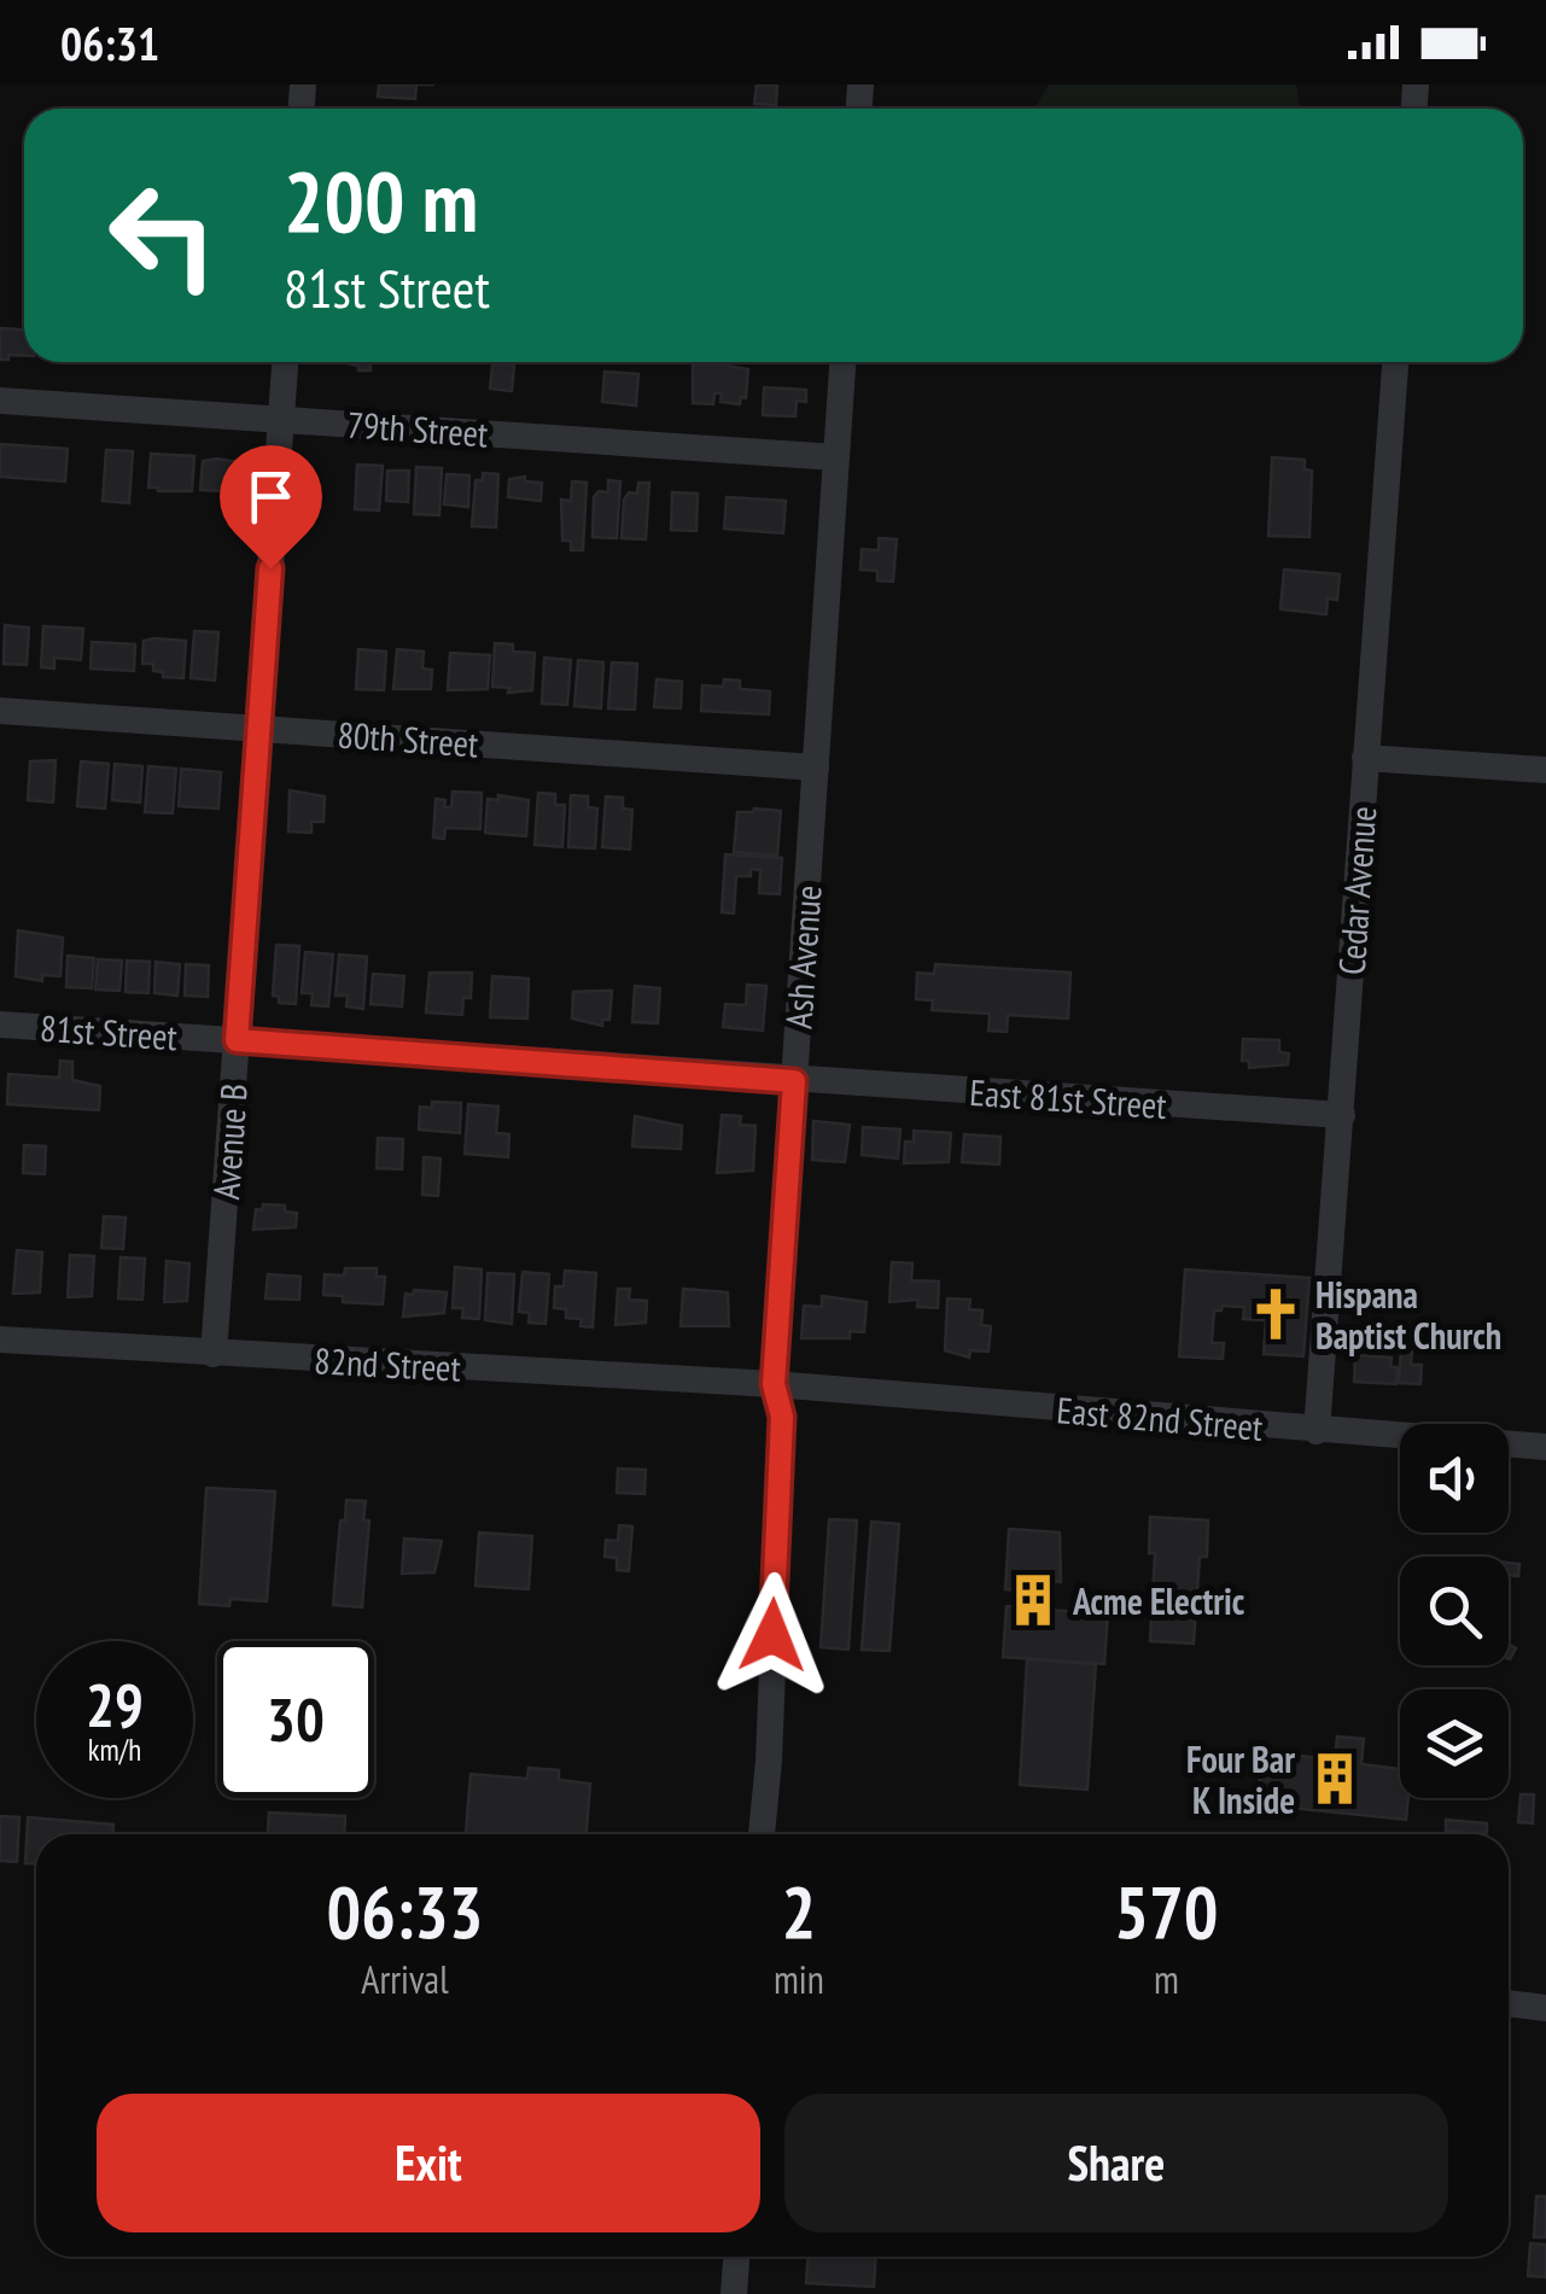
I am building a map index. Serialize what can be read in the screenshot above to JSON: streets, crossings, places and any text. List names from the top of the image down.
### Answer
{
  "streets": {
    "street": [
      "79th Street",
      "80th Street",
      "Cedar Avenue",
      "Ash Avenue",
      "81st Street",
      "East 81st Street",
      "Avenue B",
      "82nd Street",
      "East 82nd Street"
    ]
  },
  "crossings": [
    ["79th Street", "Ash Avenue"],
    ["79th Street", "Avenue B"],
    ["80th Street", "Ash Avenue"],
    ["80th Street", "Avenue B"],
    ["Cedar Avenue", "East 81st Street"],
    ["Cedar Avenue", "East 82nd Street"],
    ["Ash Avenue", "81st Street"],
    ["Ash Avenue", "East 81st Street"],
    ["Ash Avenue", "82nd Street"],
    ["Ash Avenue", "East 82nd Street"],
    ["81st Street", "East 81st Street"],
    ["81st Street", "Avenue B"],
    ["Avenue B", "82nd Street"],
    ["82nd Street", "East 82nd Street"]
  ],
  "places": {
    "church": ["Hispana Baptist Church"],
    "building": ["Acme Electric", "Four Bar K Inside"]
  },
  "page": {
    "status": "06:31",
    "turn": ["200 m", "81st Street"],
    "speed": "29 km/h",
    "limit": "30",
    "eta": [
      "06:33",
      "Arrival",
      "2",
      "min",
      "570",
      "m"
    ],
    "buttons": ["Exit", "Share"]
  }
}
